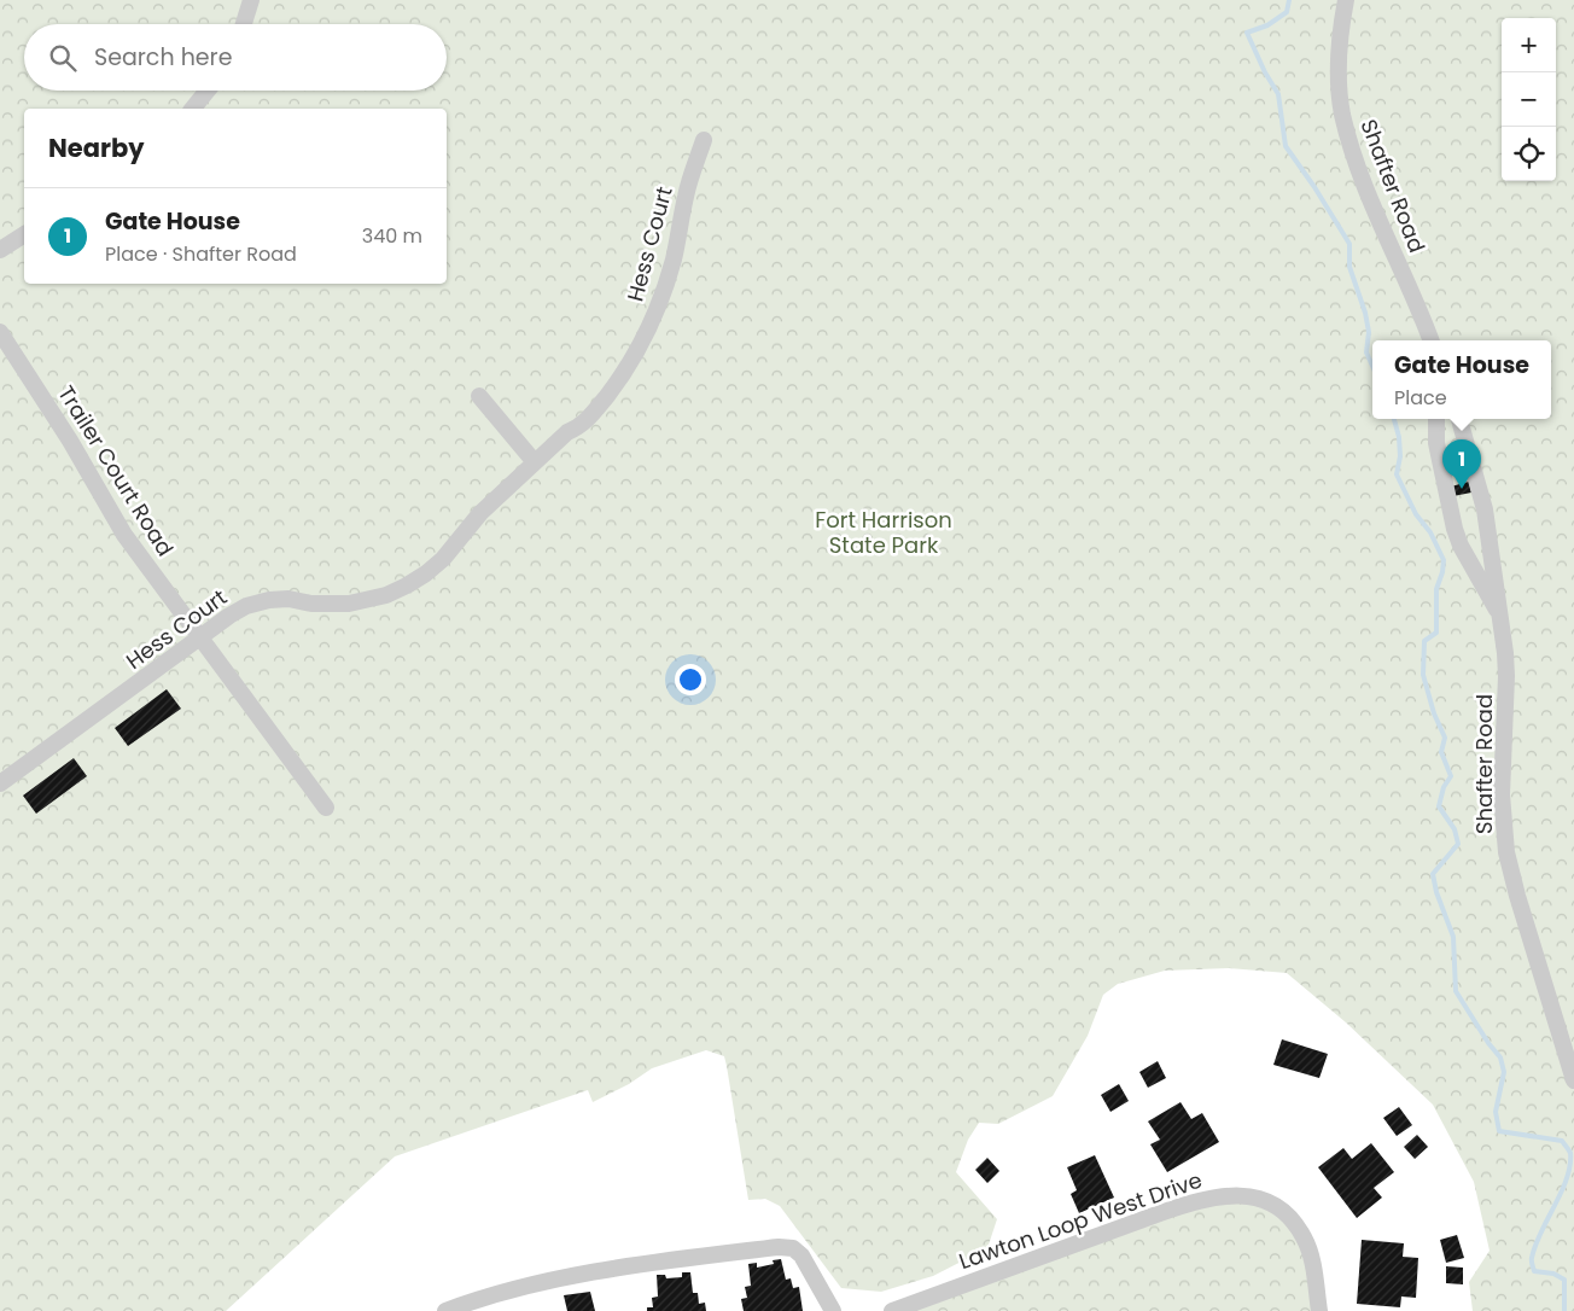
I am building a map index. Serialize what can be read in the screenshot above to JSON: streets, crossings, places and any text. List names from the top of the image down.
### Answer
{
  "streets": {
    "street": [
      "Shafter Road",
      "Hess Court",
      "Trailer Court Road",
      "Lawton Loop West Drive"
    ]
  },
  "crossings": [
    ["Hess Court", "Trailer Court Road"]
  ],
  "parks": ["Fort Harrison State Park"],
  "page": {
    "map_buttons": ["+", "−"],
    "search": "Search here",
    "heading": "Nearby",
    "list": [
      {
        "mark": "1",
        "name": "Gate House",
        "note": "Place · Shafter Road",
        "value": "340 m"
      }
    ],
    "popup": ["Gate House", "Place"],
    "pins": "1"
  }
}
